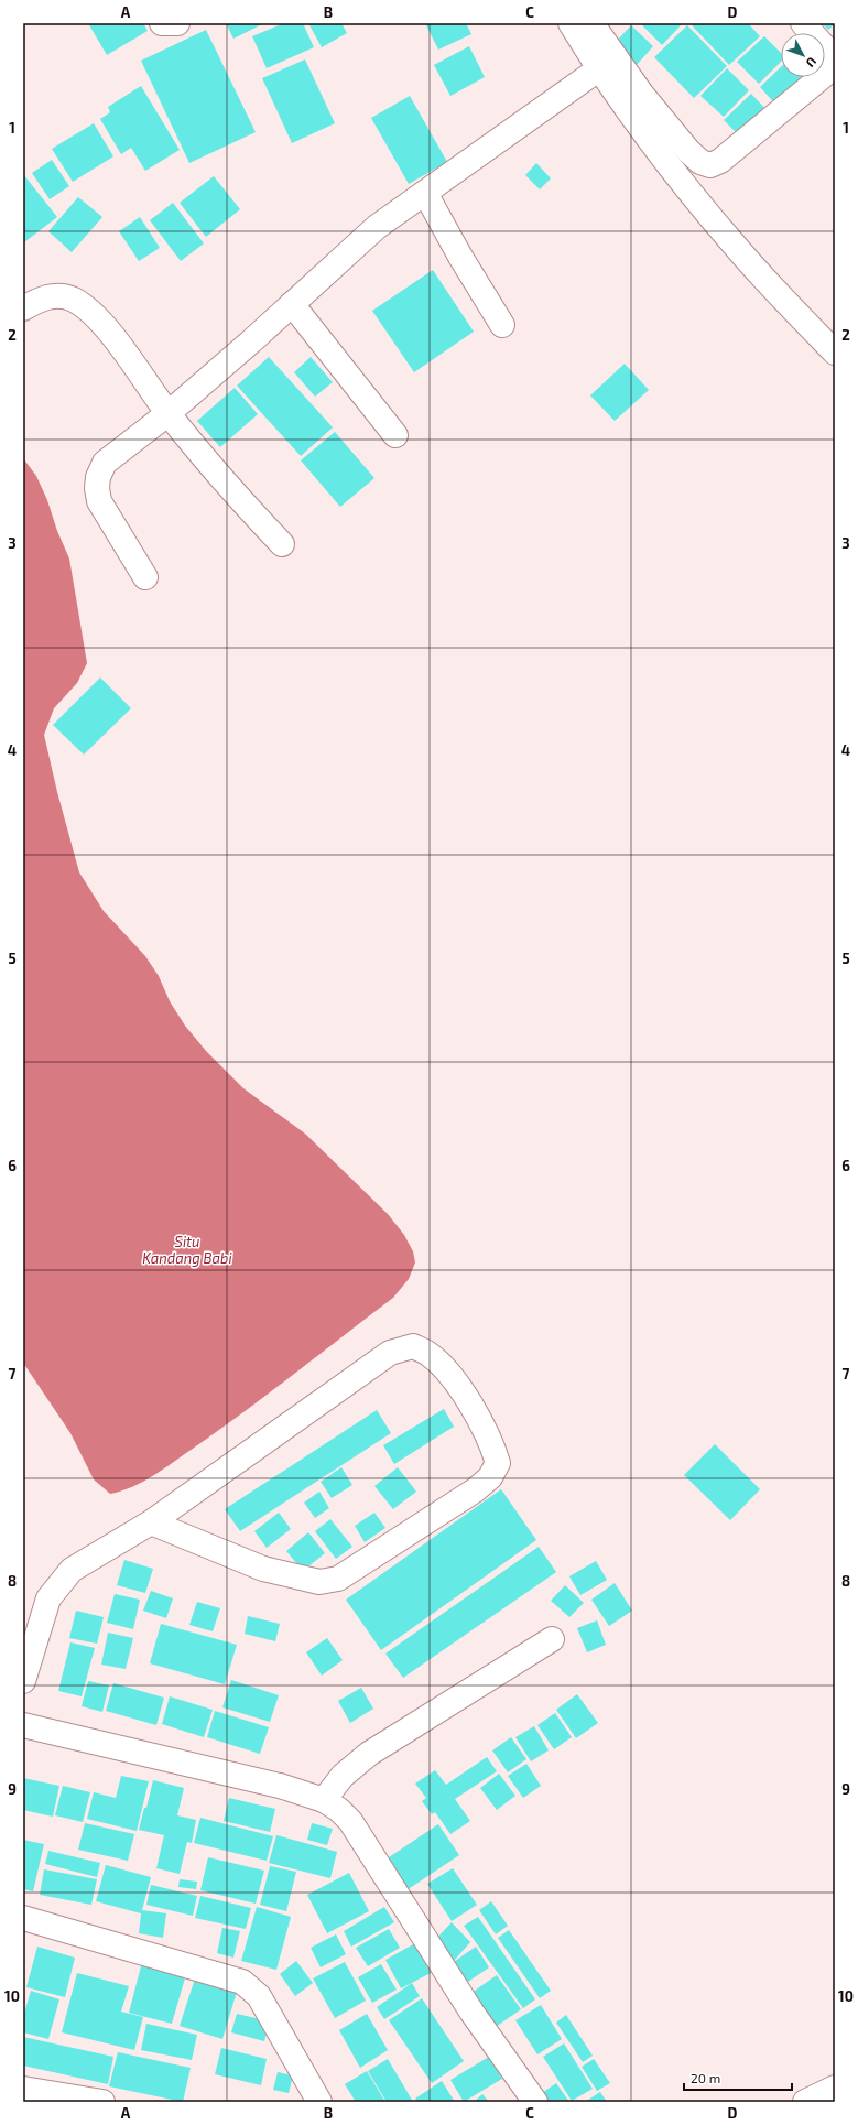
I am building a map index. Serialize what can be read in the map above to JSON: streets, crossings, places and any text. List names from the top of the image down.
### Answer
{
  "water": ["Situ Kandang Babi"],
  "scale_bar": "20 m",
  "north": "bottom right",
  "grid": {
    "columns": [
      "A",
      "B",
      "C",
      "D"
    ],
    "rows": [
      "1",
      "2",
      "3",
      "4",
      "5",
      "6",
      "7",
      "8",
      "9",
      "10"
    ]
  }
}
